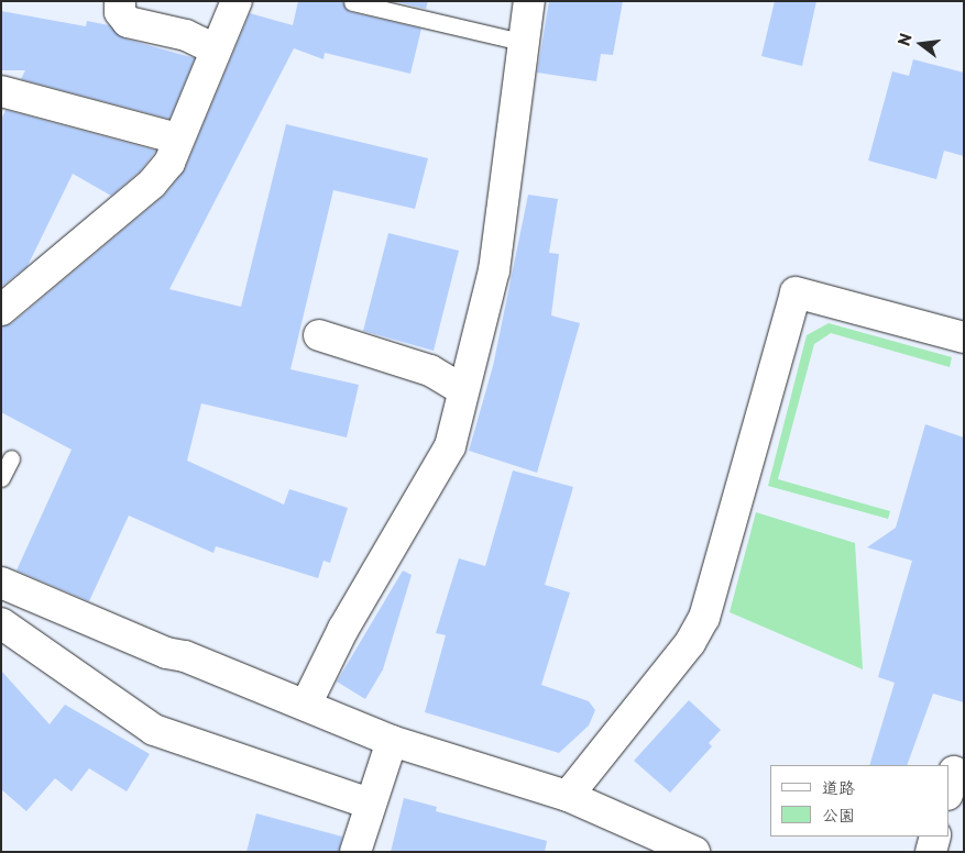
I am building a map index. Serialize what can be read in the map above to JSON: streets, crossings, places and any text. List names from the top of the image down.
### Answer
{
  "legend": ["道路", "公園"],
  "north": "left"
}
